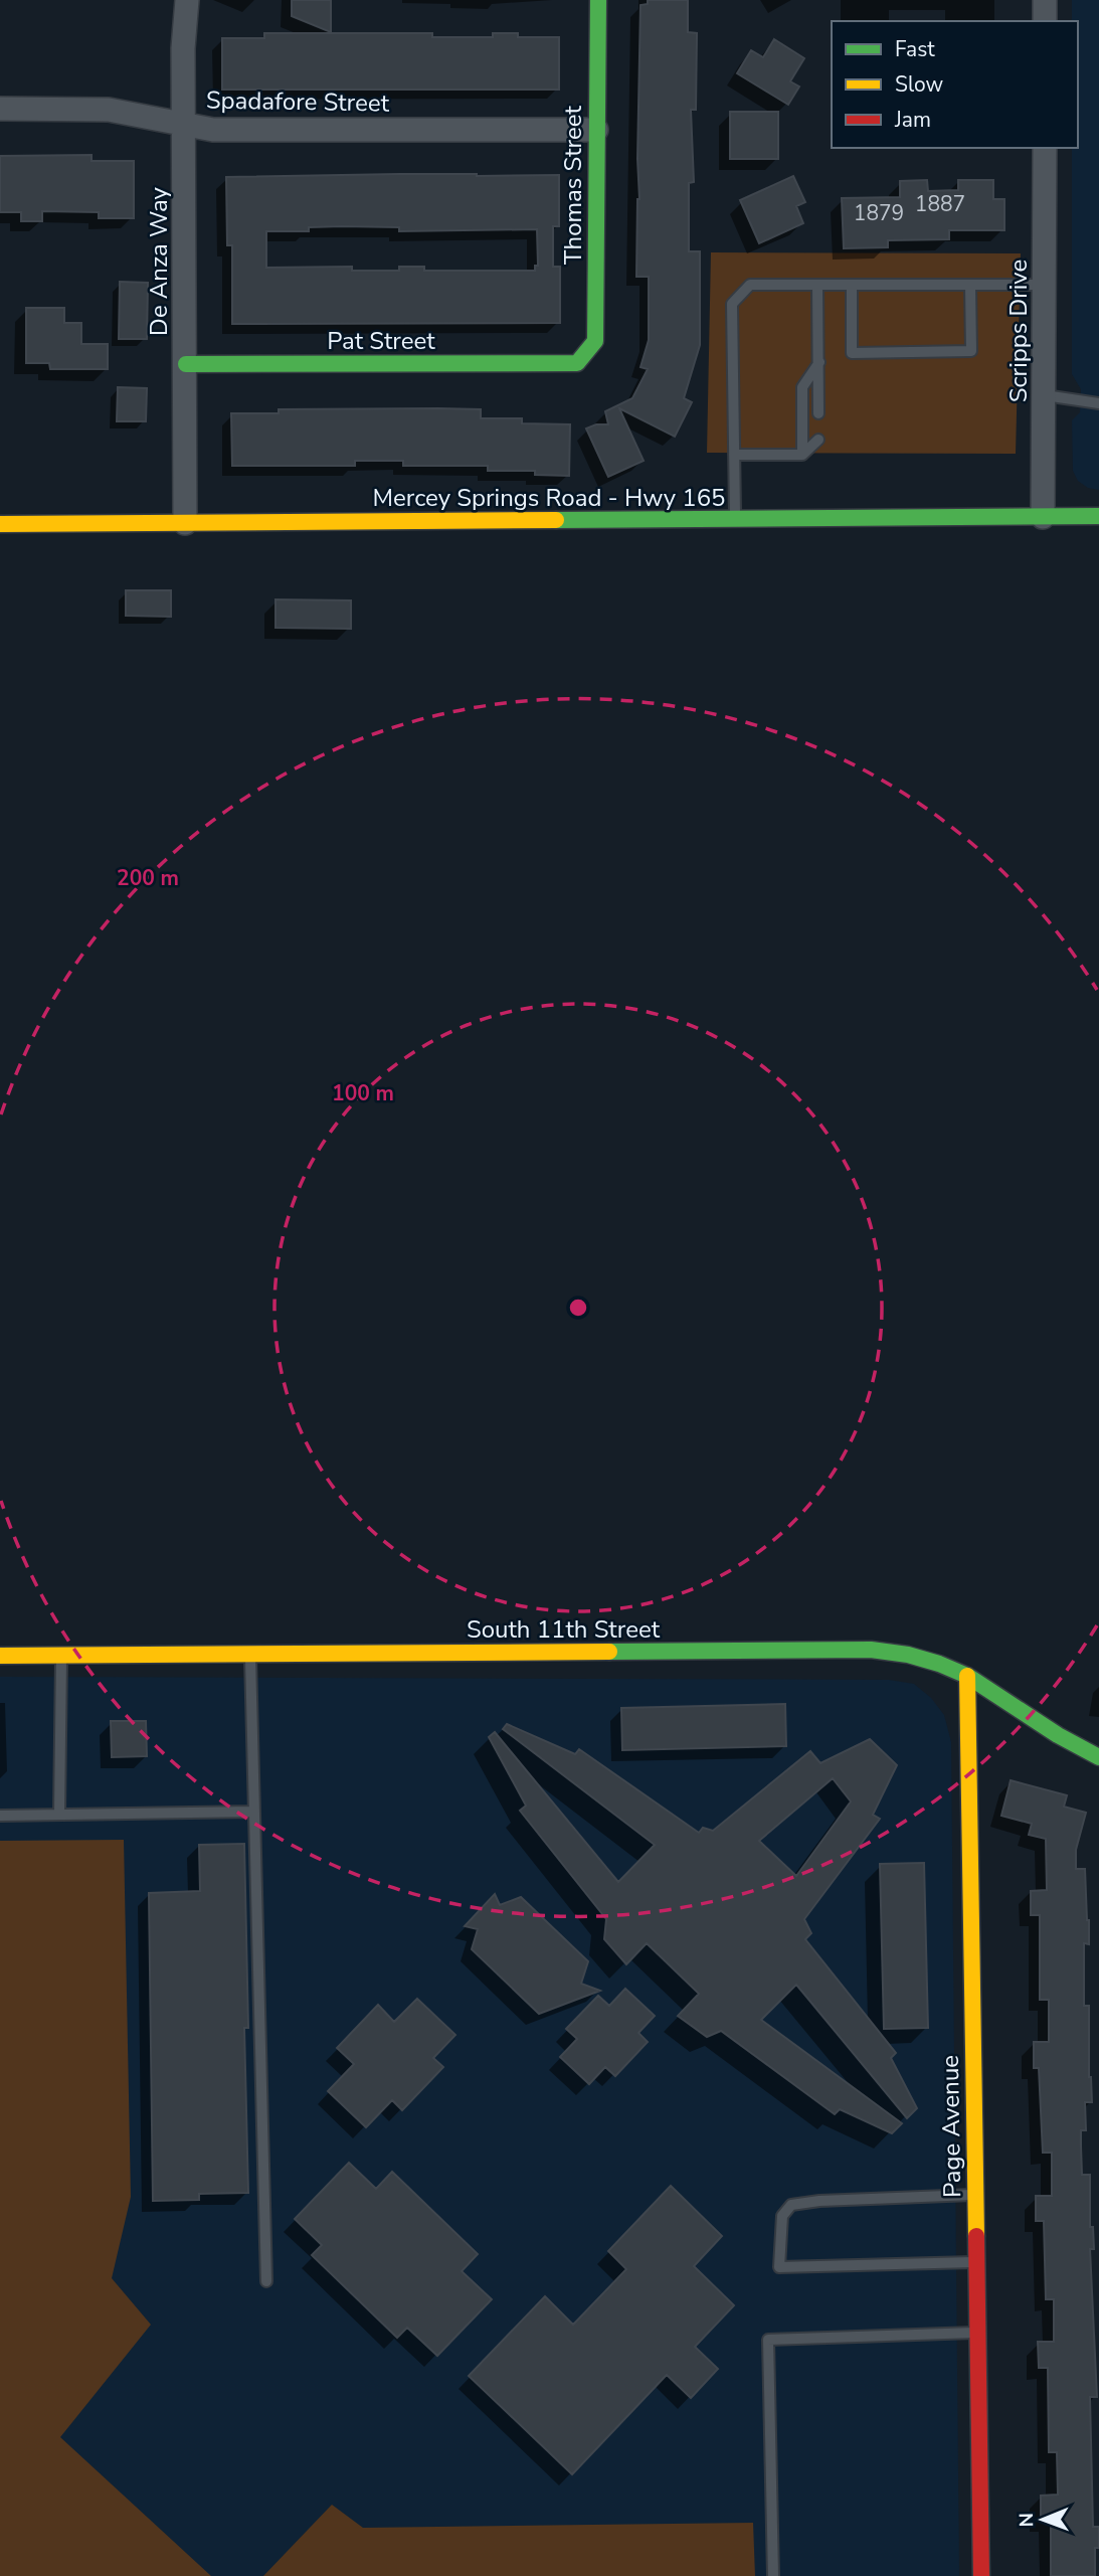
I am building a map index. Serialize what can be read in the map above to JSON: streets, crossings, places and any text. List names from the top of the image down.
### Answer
{
  "streets": {
    "street": [
      "Spadafore Street",
      "Thomas Street",
      "De Anza Way",
      "Scripps Drive",
      "Pat Street",
      "Mercey Springs Road - Hwy 165",
      "South 11th Street",
      "Page Avenue"
    ]
  },
  "crossings": [
    ["Spadafore Street", "Thomas Street"],
    ["Spadafore Street", "De Anza Way"],
    ["Thomas Street", "Pat Street"],
    ["De Anza Way", "Pat Street"],
    ["De Anza Way", "Mercey Springs Road - Hwy 165"],
    ["Scripps Drive", "Mercey Springs Road - Hwy 165"],
    ["South 11th Street", "Page Avenue"]
  ],
  "house_numbers": ["1887", "1879"],
  "legend": ["Fast", "Slow", "Jam"],
  "north": "left",
  "rings": ["200 m", "100 m"]
}
